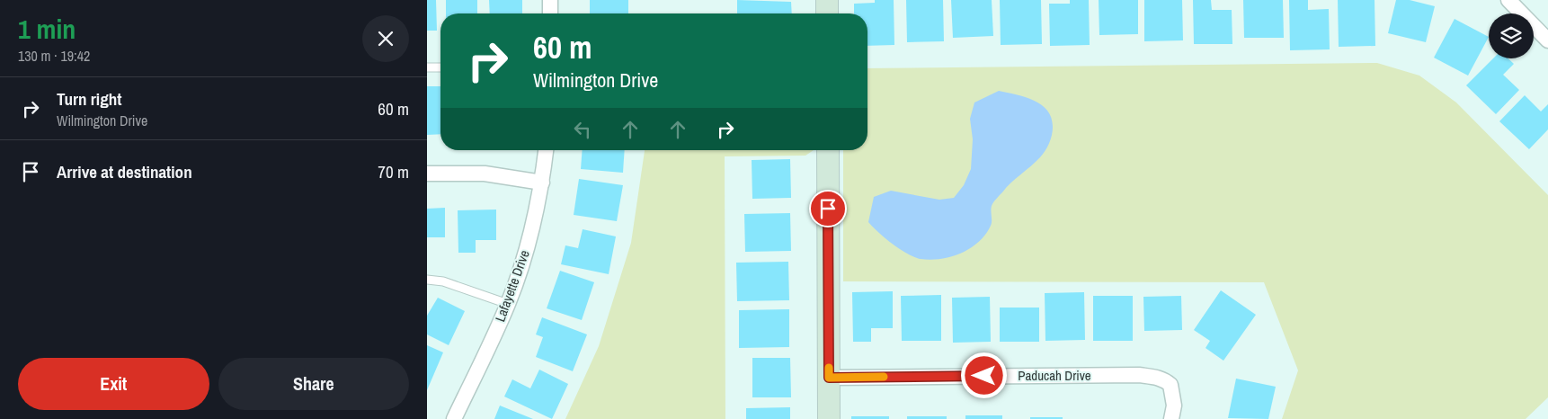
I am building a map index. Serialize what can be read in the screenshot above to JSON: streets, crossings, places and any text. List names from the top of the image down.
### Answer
{
  "streets": {
    "street": ["Lafayette Drive", "Paducah Drive"]
  },
  "page": {
    "heading": ["1 min", "130 m · 19:42"],
    "turn": ["60 m", "Wilmington Drive"],
    "list": [
      {
        "name": "Turn right",
        "note": "Wilmington Drive",
        "value": "60 m"
      },
      {
        "name": "Arrive at destination",
        "value": "70 m"
      }
    ],
    "buttons": ["Exit", "Share"]
  }
}
